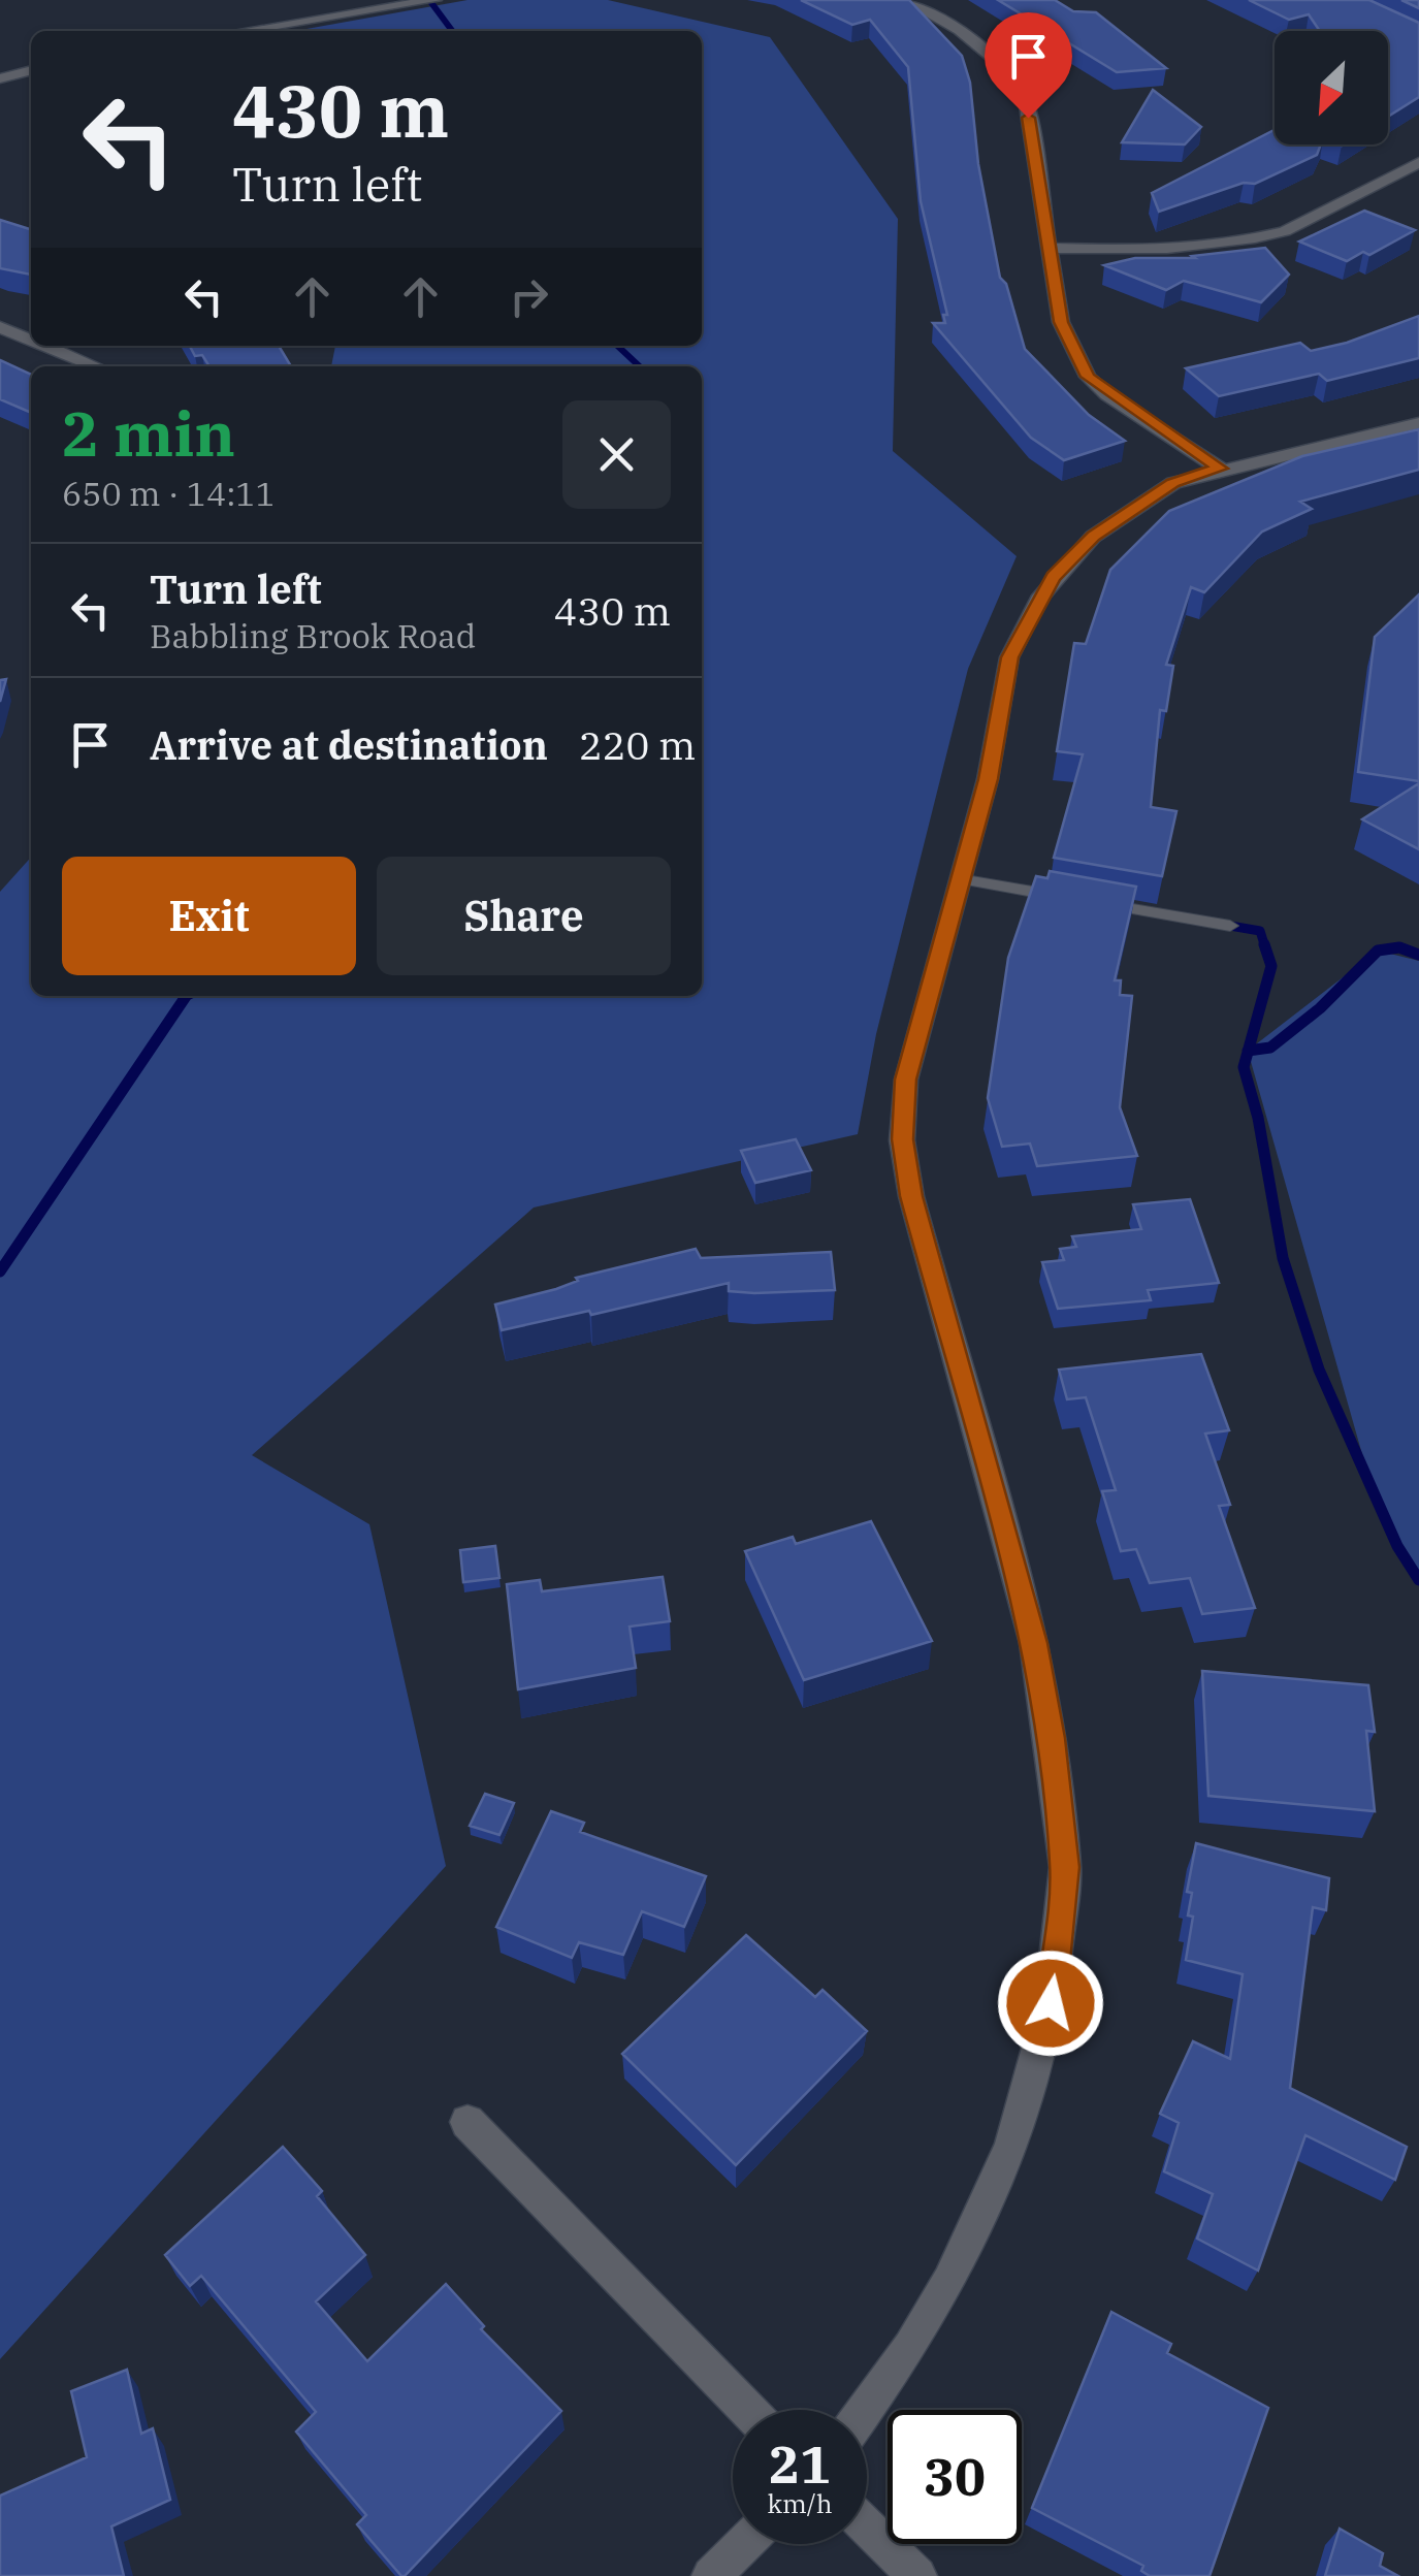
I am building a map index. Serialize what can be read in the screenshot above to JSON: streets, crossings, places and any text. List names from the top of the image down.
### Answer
{
  "north": "bottom left",
  "page": {
    "turn": ["430 m", "Turn left"],
    "heading": ["2 min", "650 m · 14:11"],
    "list": [
      {
        "name": "Turn left",
        "note": "Babbling Brook Road",
        "value": "430 m"
      },
      {
        "name": "Arrive at destination",
        "value": "220 m"
      }
    ],
    "buttons": ["Exit", "Share"],
    "speed": "21 km/h",
    "limit": "30"
  }
}
